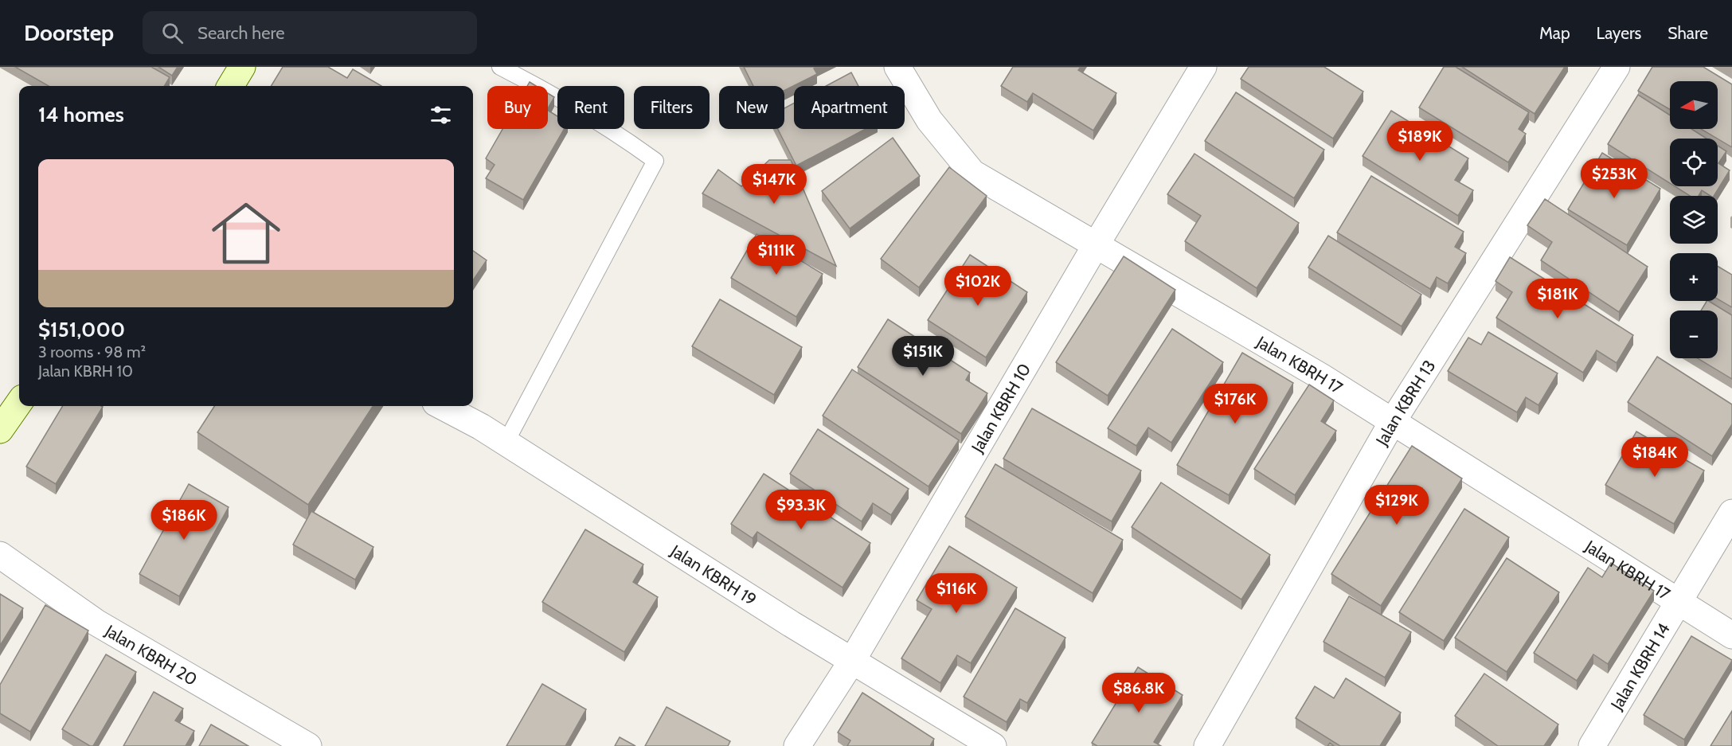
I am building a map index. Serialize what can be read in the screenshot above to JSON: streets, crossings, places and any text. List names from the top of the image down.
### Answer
{
  "streets": {
    "street": [
      "Jalan KBRH 17",
      "Jalan KBRH 13",
      "Jalan KBRH 10",
      "Jalan KBRH 19",
      "Jalan KBRH 20",
      "Jalan KBRH 14"
    ]
  },
  "crossings": [
    ["Jalan KBRH 17", "Jalan KBRH 13"],
    ["Jalan KBRH 17", "Jalan KBRH 10"],
    ["Jalan KBRH 17", "Jalan KBRH 14"],
    ["Jalan KBRH 10", "Jalan KBRH 19"]
  ],
  "north": "left",
  "page": {
    "header": "Doorstep",
    "search": "Search here",
    "nav": ["Map", "Layers", "Share"],
    "map_buttons": ["+", "−"],
    "chip": [
      "Buy",
      "Rent",
      "Filters",
      "New",
      "Apartment"
    ],
    "heading": "14 homes",
    "price": [
      "$189K",
      "$253K",
      "$147K",
      "$111K",
      "$102K",
      "$181K",
      "$151K",
      "$176K",
      "$184K",
      "$129K",
      "$93.3K",
      "$186K",
      "$116K",
      "$86.8K"
    ],
    "list": [
      {
        "name": "$151,000",
        "note": "3 rooms · 98 m² · Jalan KBRH 10"
      }
    ]
  }
}
